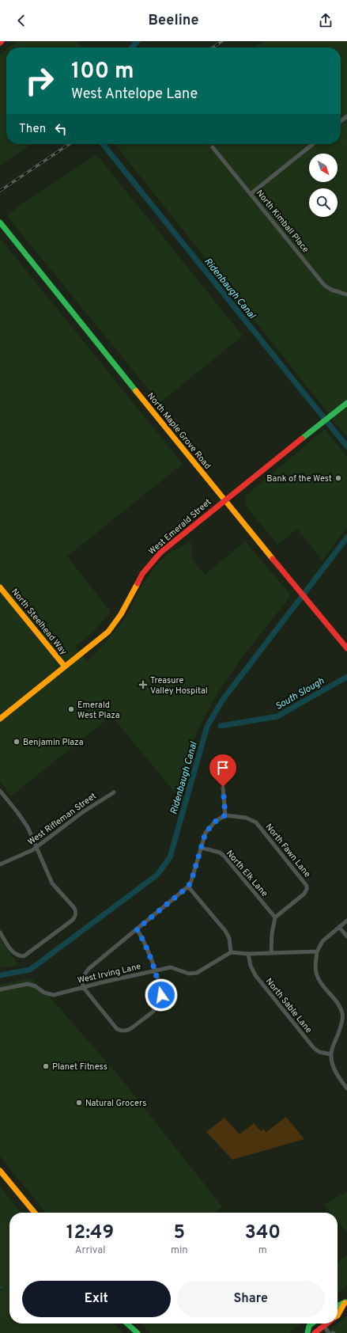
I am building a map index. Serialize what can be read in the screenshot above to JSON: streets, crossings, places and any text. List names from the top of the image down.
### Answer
{
  "streets": {
    "main road": ["North Maple Grove Road", "West Emerald Street", "North Steelhead Way"],
    "street": [
      "North Kimball Place",
      "West Rifleman Street",
      "North Fawn Lane",
      "North Elk Lane",
      "West Irving Lane",
      "North Sable Lane"
    ]
  },
  "crossings": [
    ["North Maple Grove Road", "West Emerald Street"],
    ["West Emerald Street", "North Steelhead Way"],
    ["North Fawn Lane", "North Elk Lane"]
  ],
  "water": ["Ridenbaugh Canal", "South Slough"],
  "places": {
    "other": [
      "Bank of the West",
      "Emerald West Plaza",
      "Benjamin Plaza",
      "Planet Fitness",
      "Natural Grocers"
    ],
    "health": ["Treasure Valley Hospital"]
  },
  "north": "bottom right",
  "page": {
    "header": "Beeline",
    "turn": ["100 m", "West Antelope Lane"],
    "then": "Then",
    "eta": [
      "12:49",
      "Arrival",
      "5",
      "min",
      "340",
      "m"
    ],
    "buttons": ["Exit", "Share"]
  }
}
